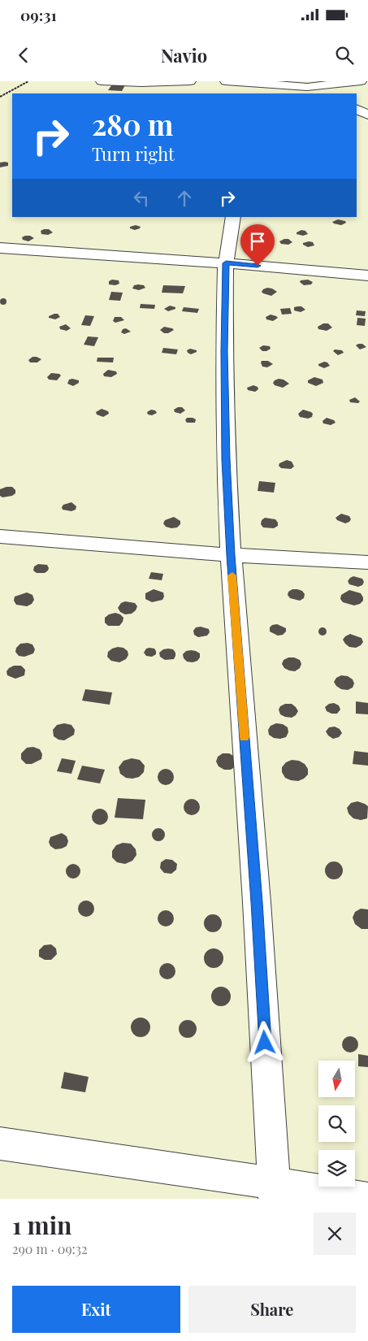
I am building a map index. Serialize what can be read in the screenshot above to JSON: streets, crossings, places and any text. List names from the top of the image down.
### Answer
{
  "north": "bottom",
  "page": {
    "status": "09:31",
    "header": "Navio",
    "turn": ["280 m", "Turn right"],
    "heading": ["1 min", "290 m · 09:32"],
    "buttons": ["Exit", "Share"]
  }
}
